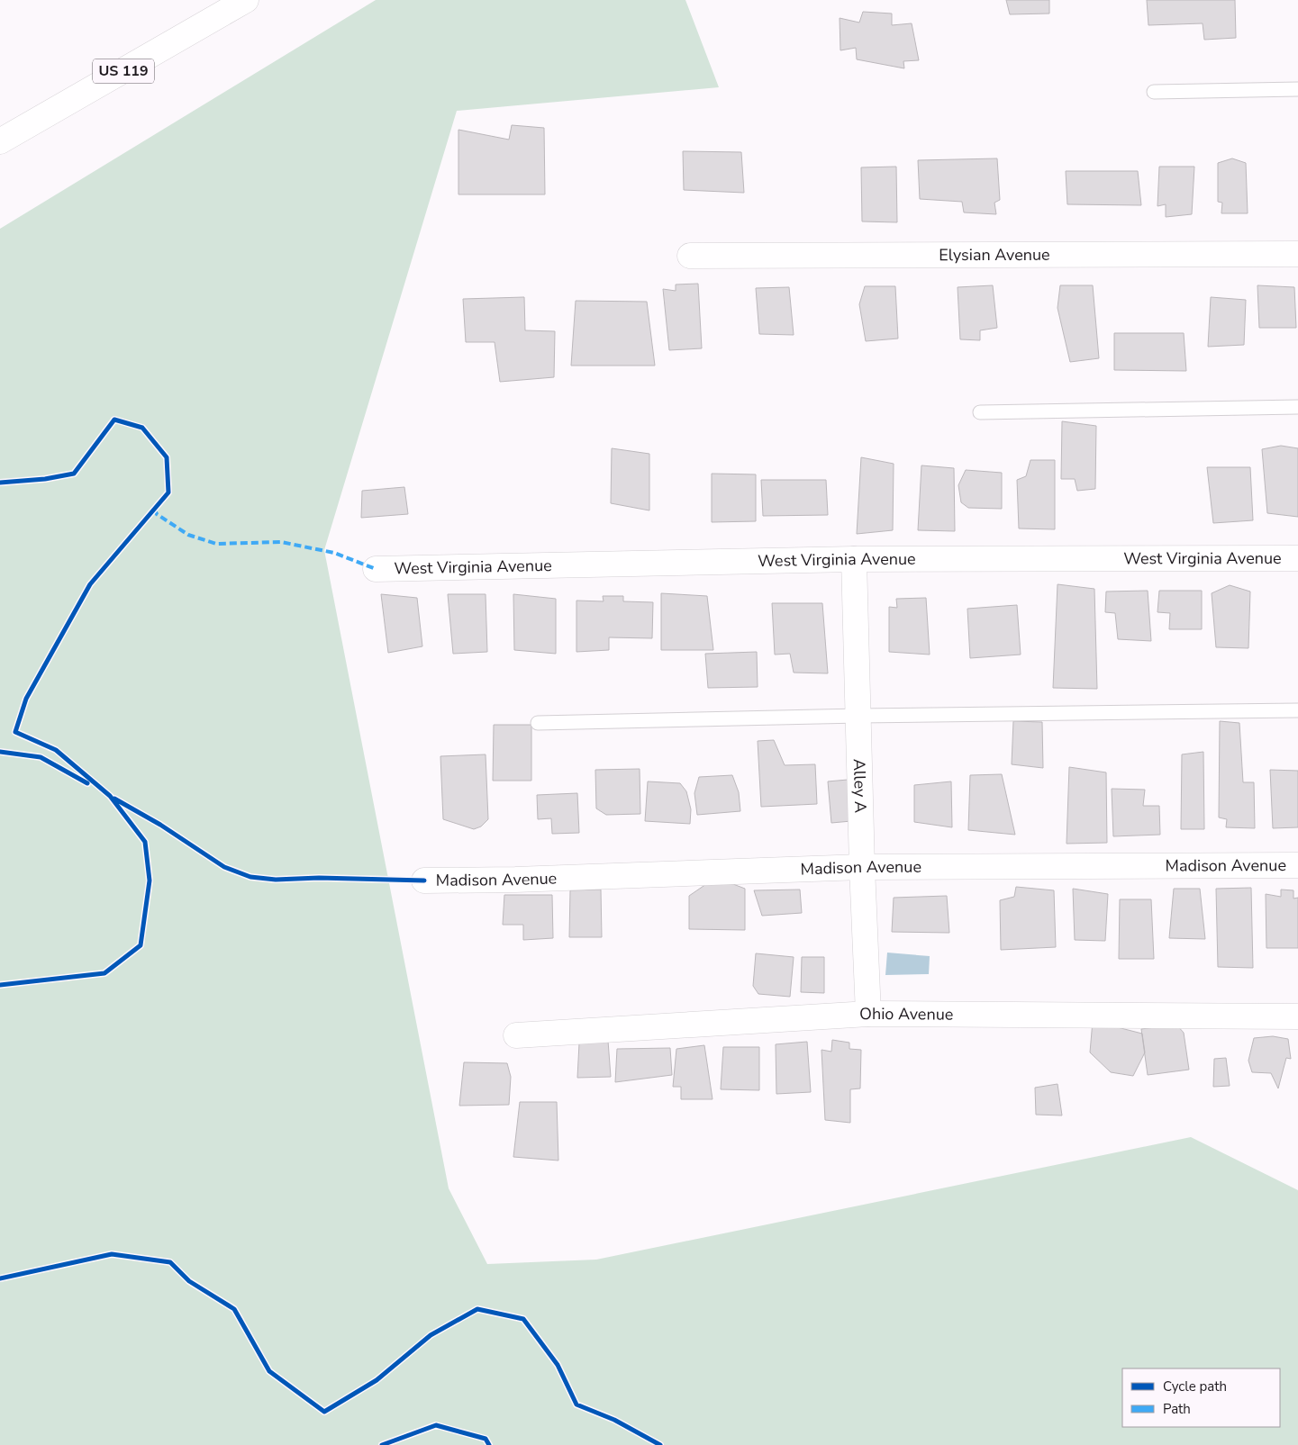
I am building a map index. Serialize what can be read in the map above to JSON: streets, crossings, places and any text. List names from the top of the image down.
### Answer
{
  "streets": {
    "street": [
      "US 119",
      "Elysian Avenue",
      "West Virginia Avenue",
      "Alley A",
      "Madison Avenue",
      "Ohio Avenue"
    ]
  },
  "crossings": [
    ["West Virginia Avenue", "Alley A"],
    ["Alley A", "Madison Avenue"],
    ["Alley A", "Ohio Avenue"]
  ],
  "legend": ["Cycle path", "Path"]
}
